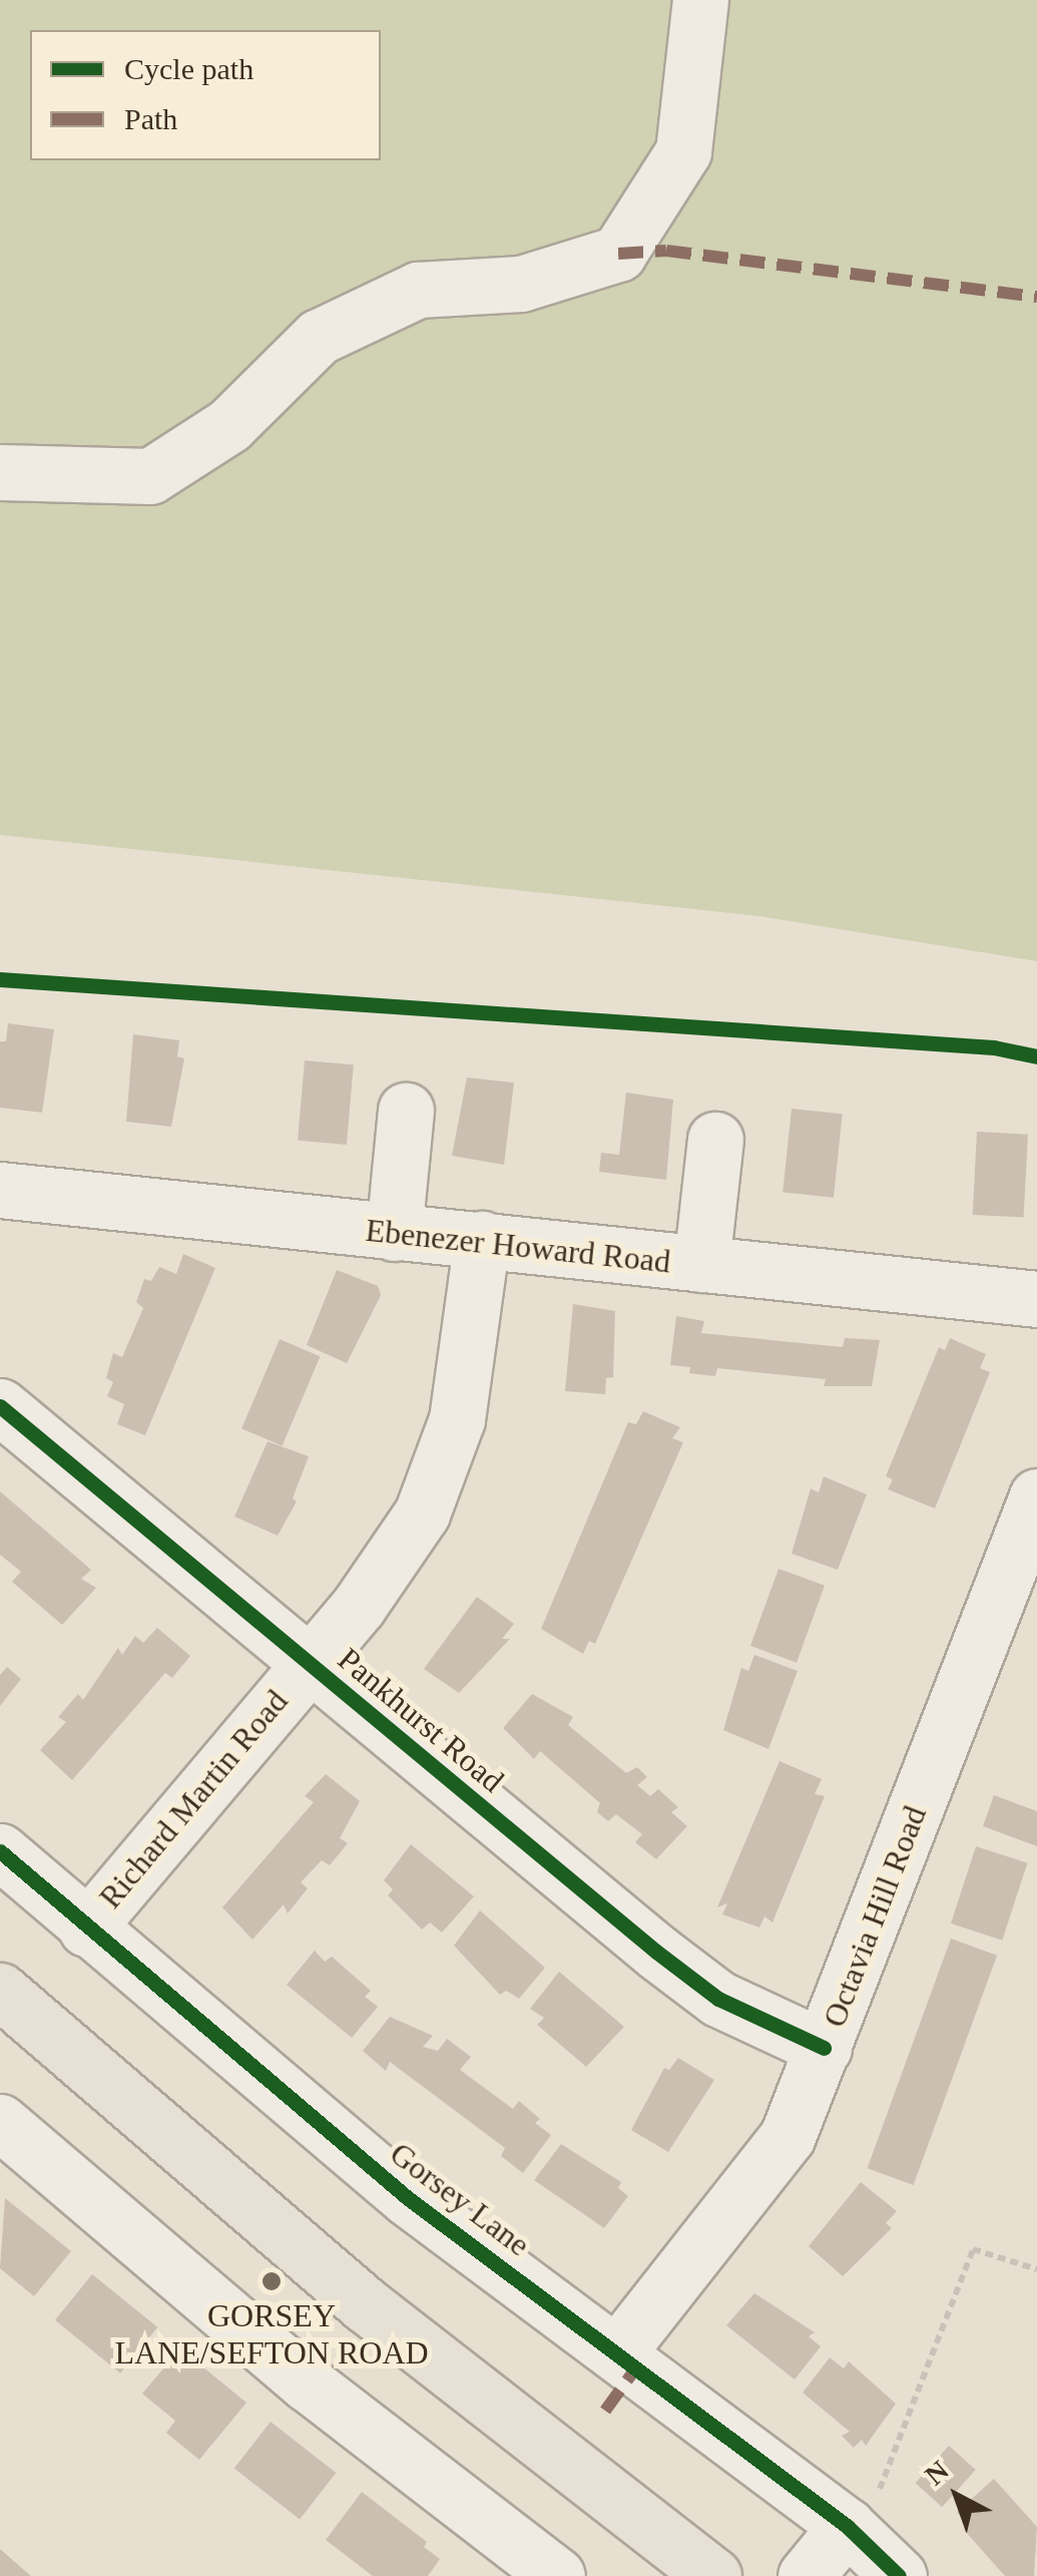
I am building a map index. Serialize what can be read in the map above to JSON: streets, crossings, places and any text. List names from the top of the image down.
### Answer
{
  "streets": {
    "street": [
      "Ebenezer Howard Road",
      "Pankhurst Road",
      "Richard Martin Road",
      "Octavia Hill Road",
      "Gorsey Lane"
    ]
  },
  "crossings": [
    ["Ebenezer Howard Road", "Richard Martin Road"],
    ["Pankhurst Road", "Richard Martin Road"],
    ["Pankhurst Road", "Octavia Hill Road"],
    ["Richard Martin Road", "Gorsey Lane"],
    ["Octavia Hill Road", "Gorsey Lane"]
  ],
  "places": ["GORSEY LANE/SEFTON ROAD"],
  "legend": ["Cycle path", "Path"],
  "north": "top left"
}
